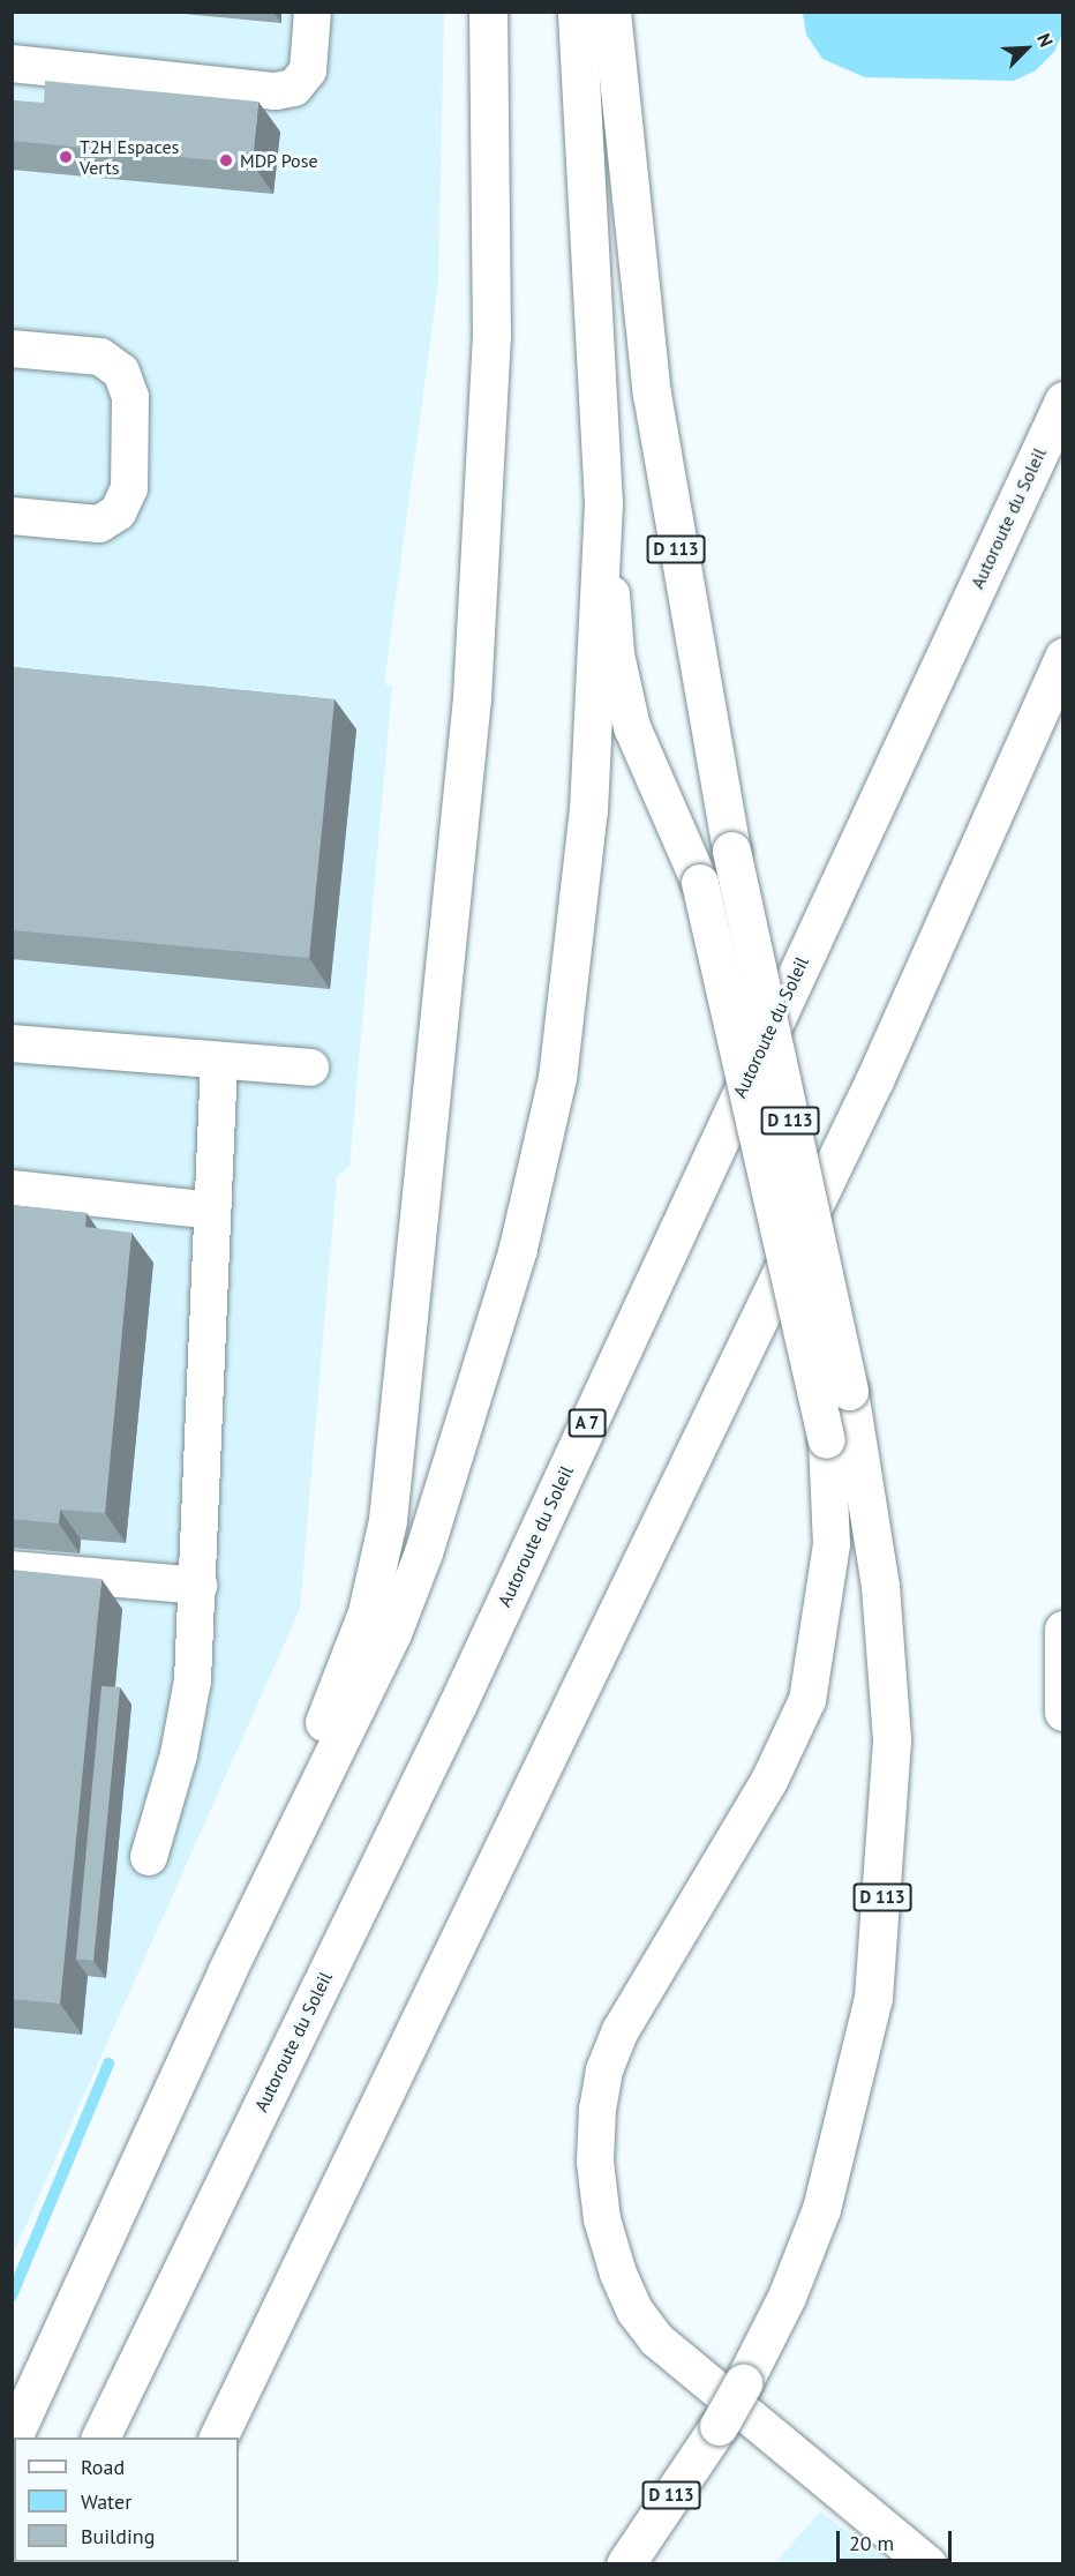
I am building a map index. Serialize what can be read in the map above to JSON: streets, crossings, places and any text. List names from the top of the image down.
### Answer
{
  "streets": {
    "main road": ["Autoroute du Soleil", "D 113", "A 7"]
  },
  "places": ["T2H Espaces Verts", "MDP Pose"],
  "legend": ["Road", "Water", "Building"],
  "scale_bar": "20 m",
  "north": "top right"
}
